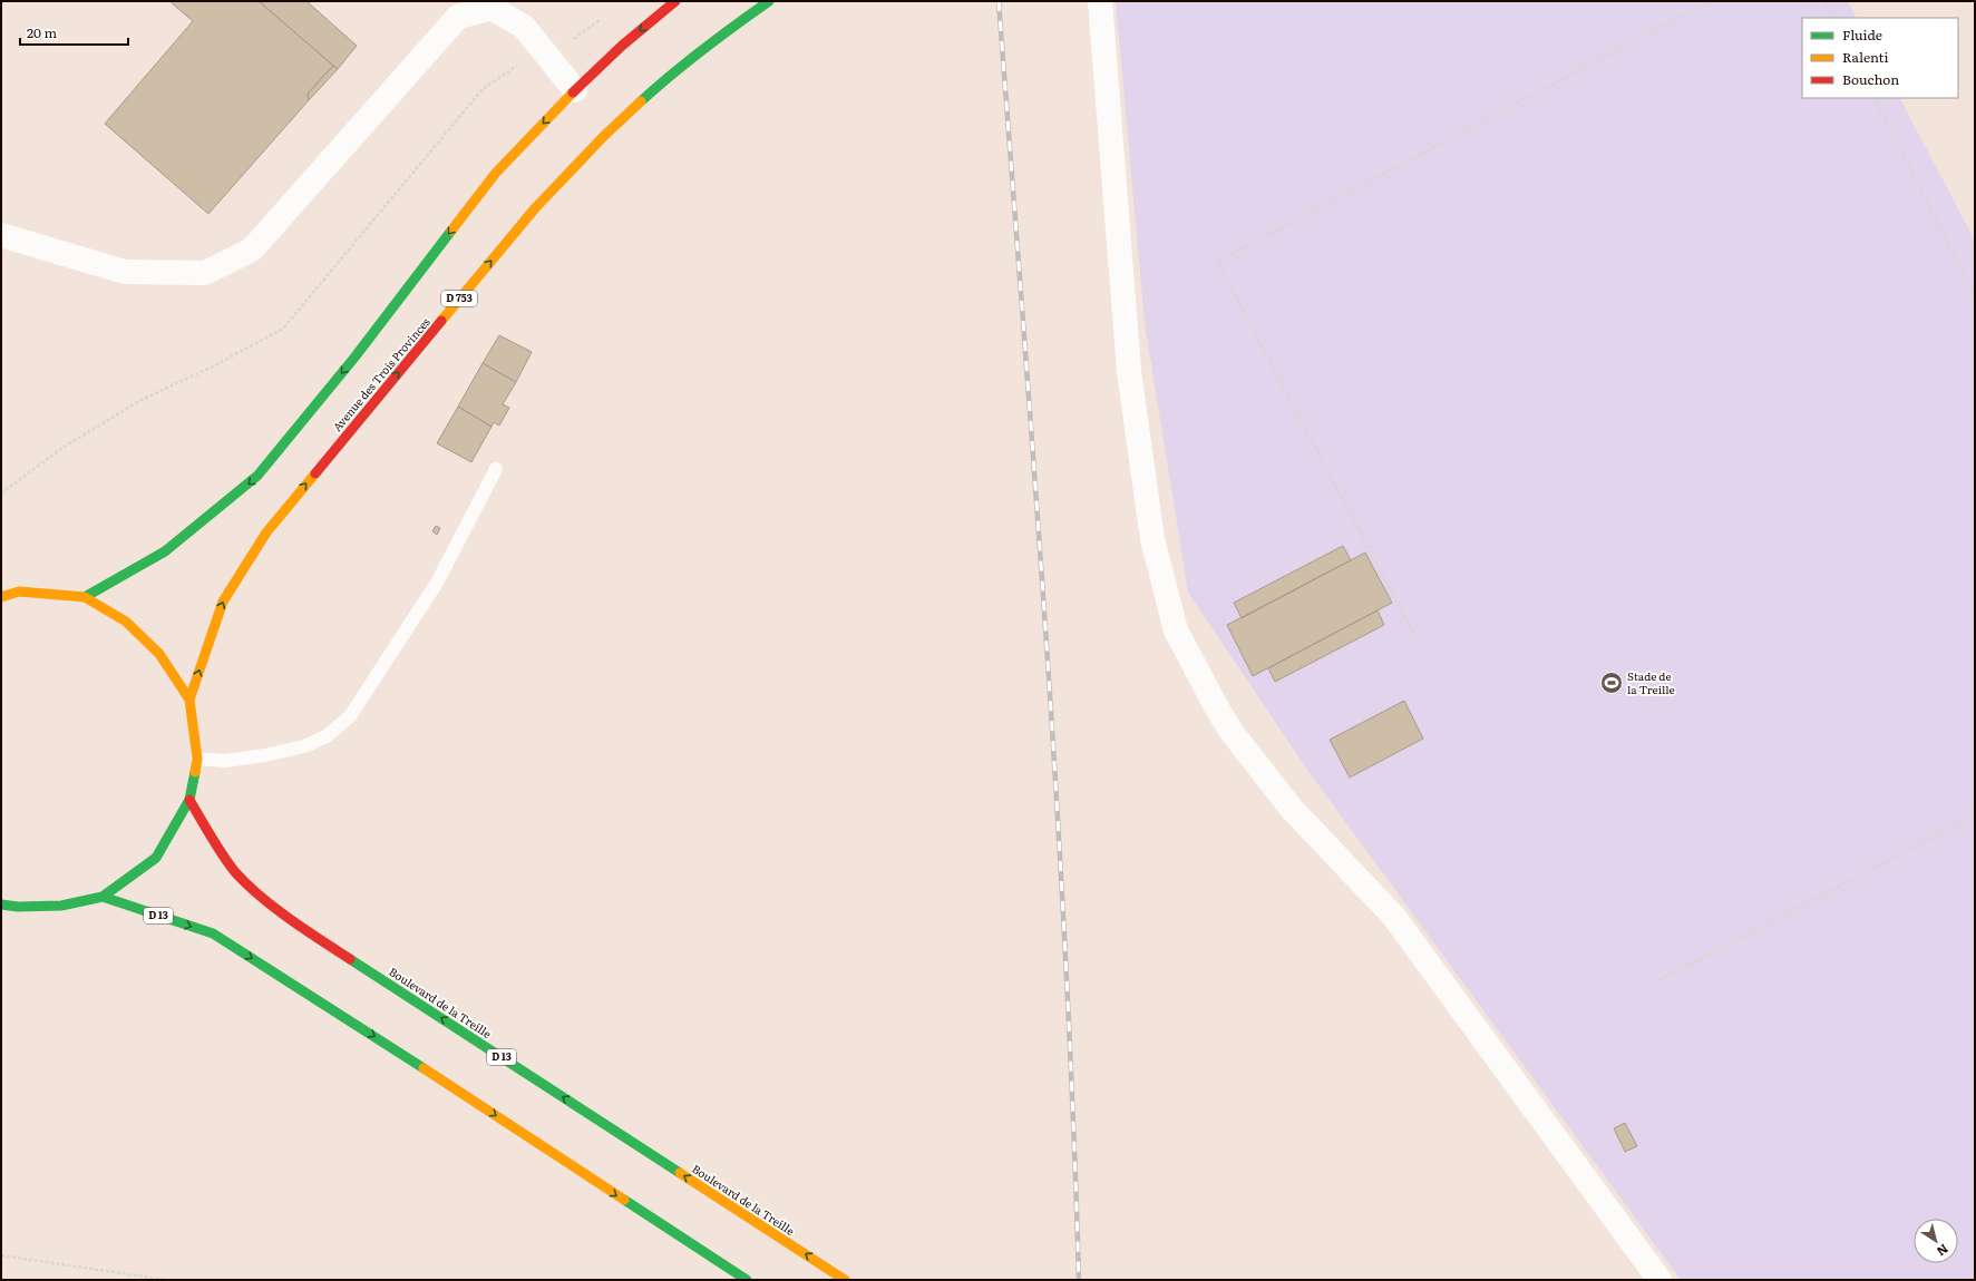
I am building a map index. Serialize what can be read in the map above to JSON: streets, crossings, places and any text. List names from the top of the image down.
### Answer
{
  "streets": {
    "main road": [
      "D 753",
      "Avenue des Trois Provinces",
      "D 13",
      "Boulevard de la Treille"
    ]
  },
  "places": {
    "sports": ["Stade de la Treille"]
  },
  "legend": ["Fluide", "Ralenti", "Bouchon"],
  "scale_bar": "20 m",
  "north": "bottom right"
}
